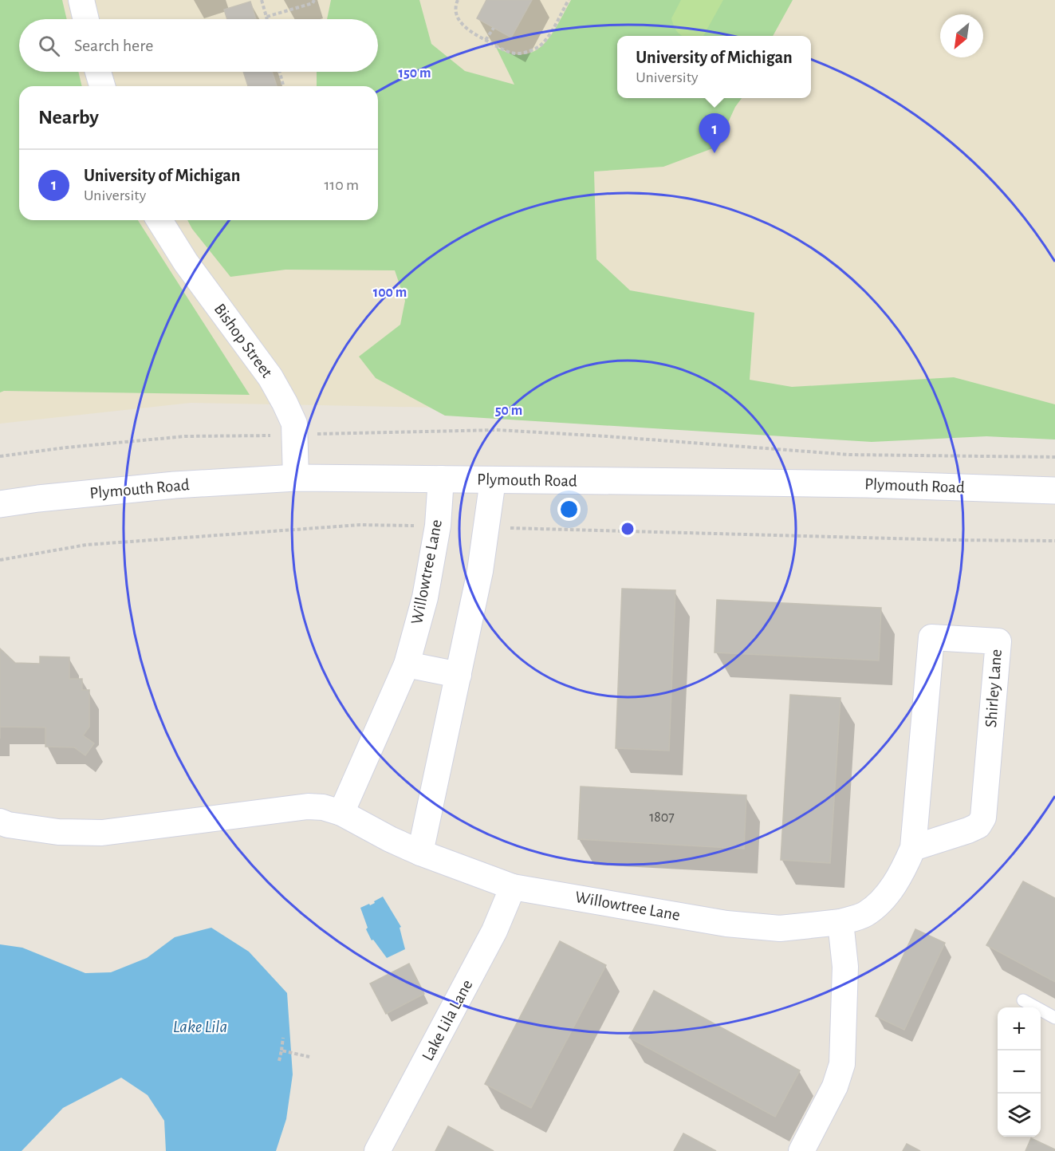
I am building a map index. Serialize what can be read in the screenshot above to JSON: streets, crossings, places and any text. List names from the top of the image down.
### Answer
{
  "streets": {
    "main road": ["Plymouth Road"],
    "street": [
      "Bishop Street",
      "Willowtree Lane",
      "Shirley Lane",
      "Lake Lila Lane"
    ]
  },
  "crossings": [
    ["Bishop Street", "Plymouth Road"],
    ["Plymouth Road", "Willowtree Lane"],
    ["Willowtree Lane", "Shirley Lane"],
    ["Willowtree Lane", "Lake Lila Lane"]
  ],
  "water": ["Lake Lila"],
  "house_numbers": ["1807"],
  "north": "bottom left",
  "page": {
    "search": "Search here",
    "popup": ["University of Michigan", "University"],
    "heading": "Nearby",
    "pins": "1",
    "list": [
      {
        "mark": "1",
        "name": "University of Michigan",
        "note": "University",
        "value": "110 m"
      }
    ],
    "map_buttons": ["+", "−"]
  },
  "rings": ["150 m", "100 m", "50 m"]
}
